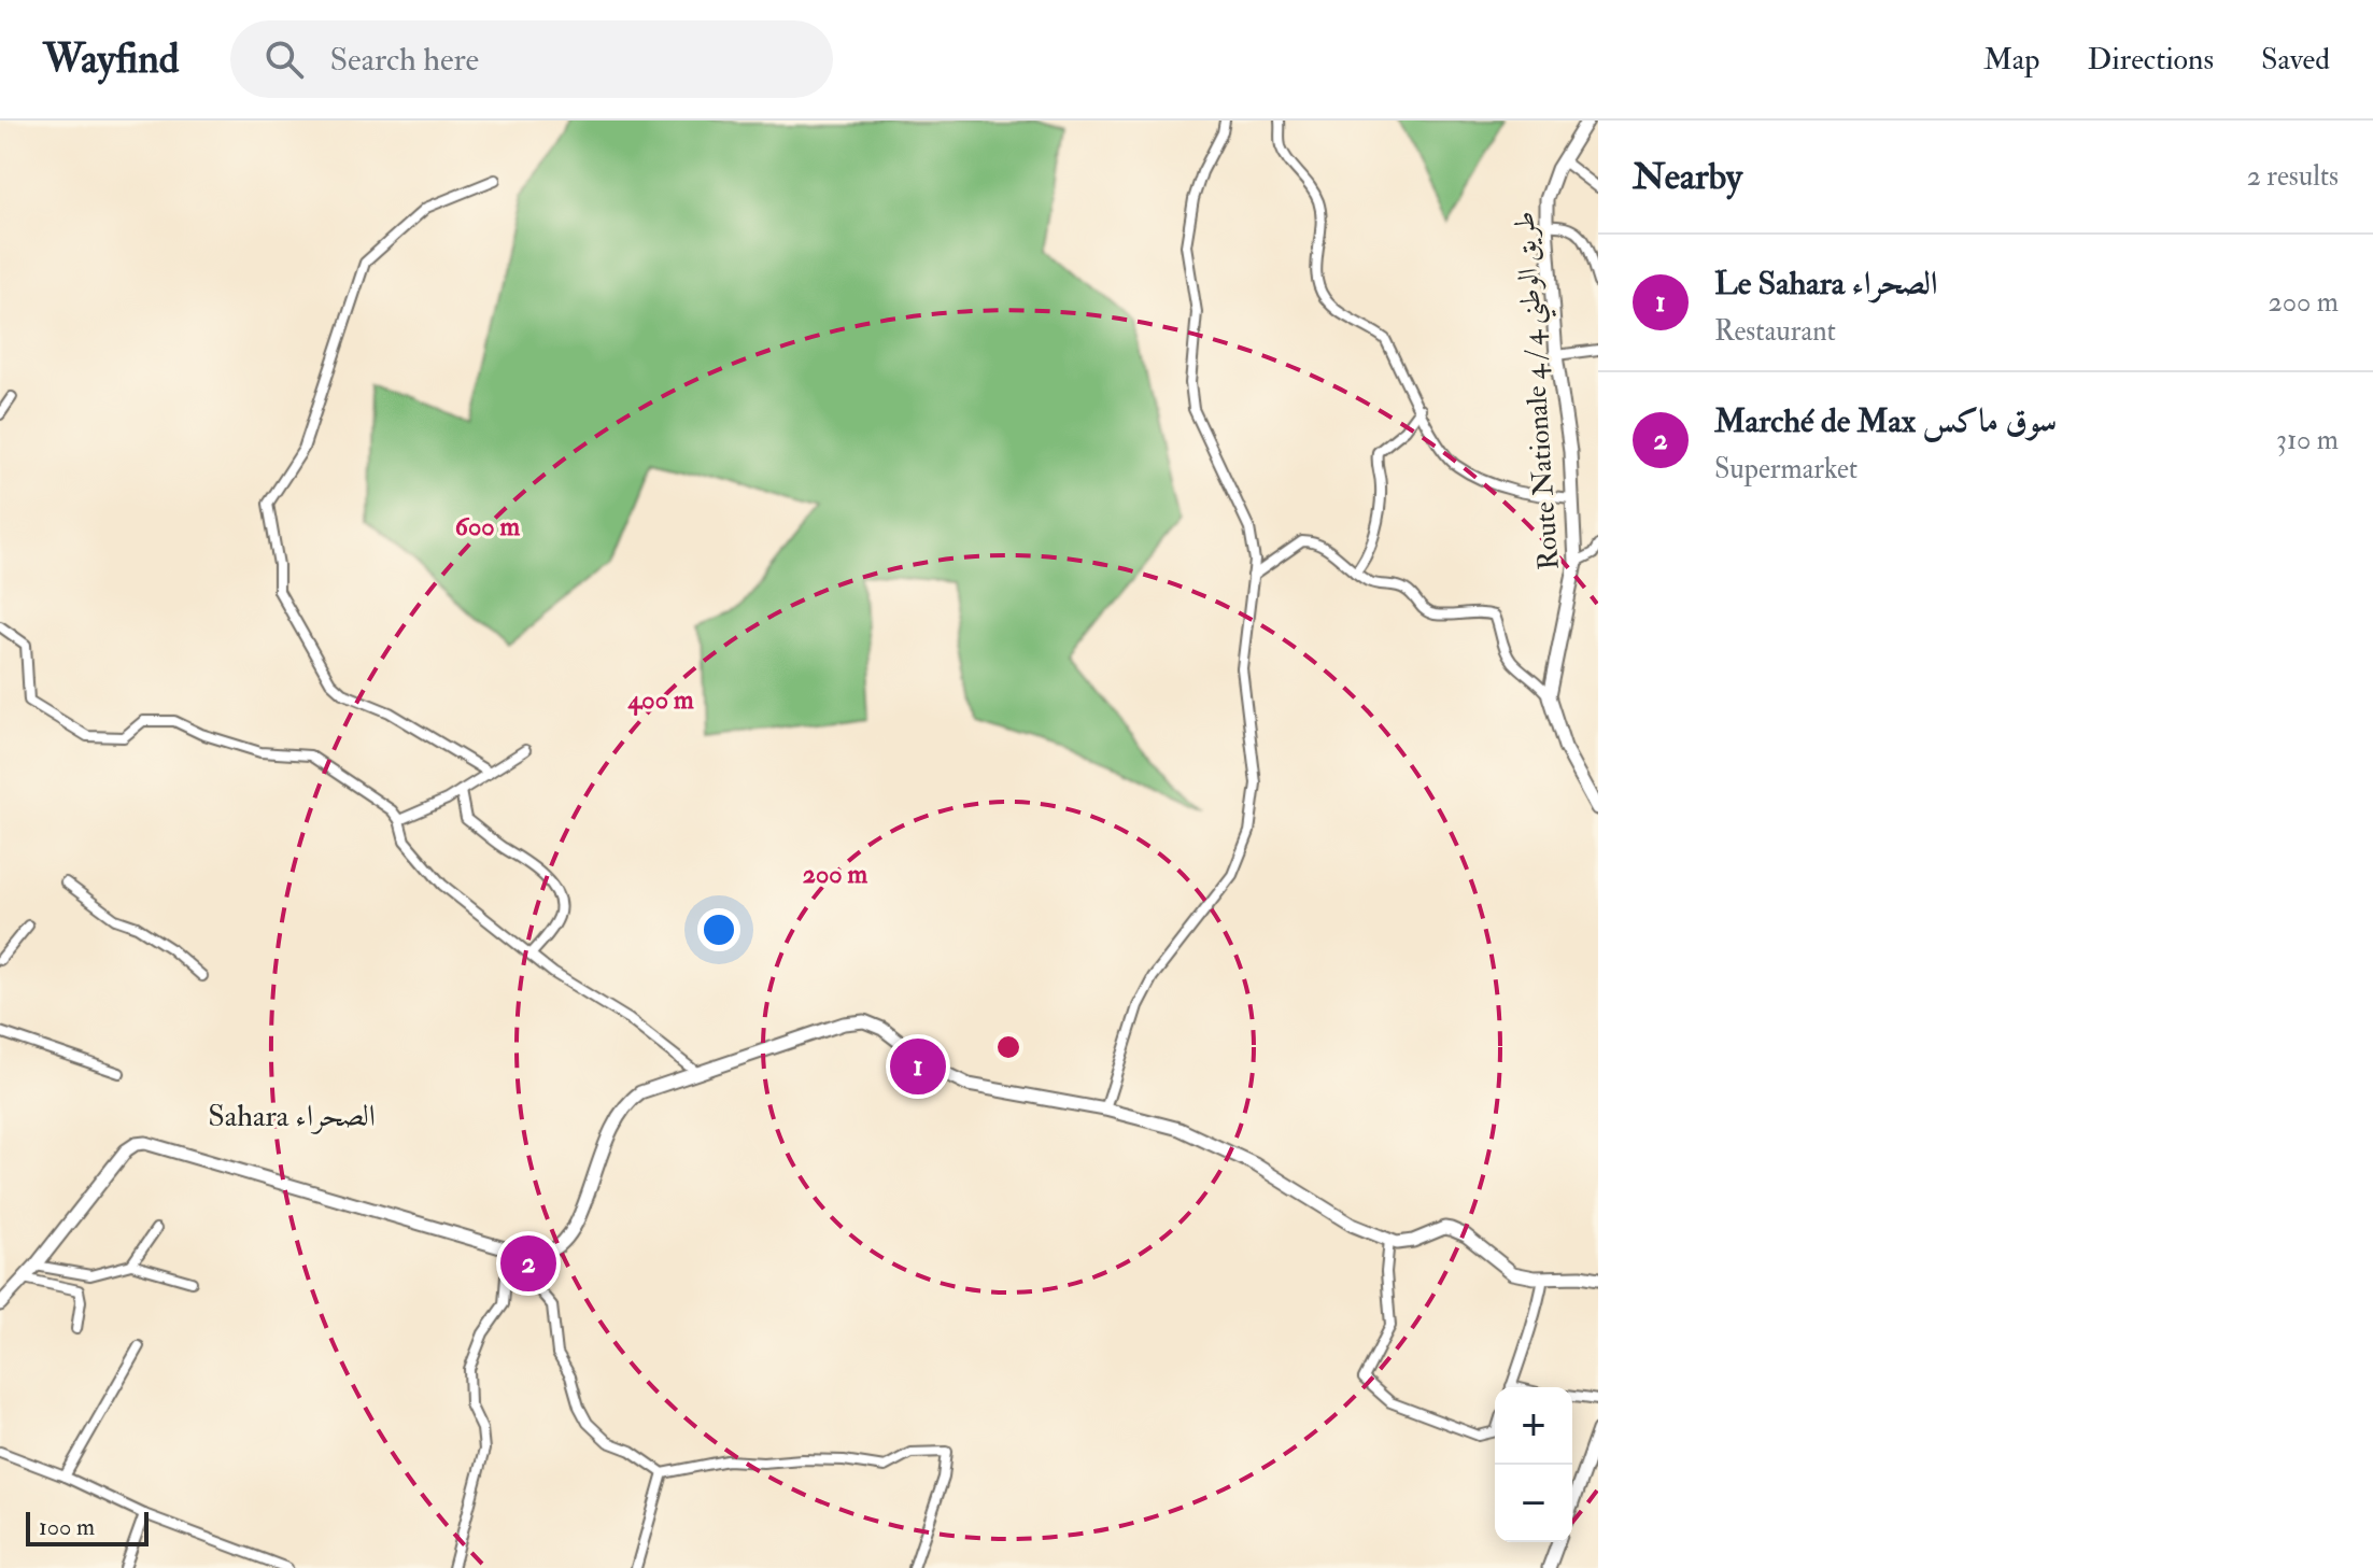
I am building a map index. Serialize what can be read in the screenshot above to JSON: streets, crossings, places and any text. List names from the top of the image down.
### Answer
{
  "streets": {
    "main road": ["Route Nationale 4 / طريق الوطني 4"]
  },
  "districts": ["Sahara الصحراء"],
  "scale_bar": "100 m",
  "page": {
    "header": "Wayfind",
    "search": "Search here",
    "nav": ["Map", "Directions", "Saved"],
    "heading": ["Nearby", "2 results"],
    "list": [
      {
        "mark": "1",
        "name": "Le Sahara الصحراء",
        "note": "Restaurant",
        "value": "200 m"
      },
      {
        "mark": "2",
        "name": "Marché de Max سوق ماكس",
        "note": "Supermarket",
        "value": "310 m"
      }
    ],
    "pins": ["1", "2"],
    "map_buttons": ["+", "−"],
    "scale": "100 m"
  },
  "rings": ["600 m", "400 m", "200 m"]
}
